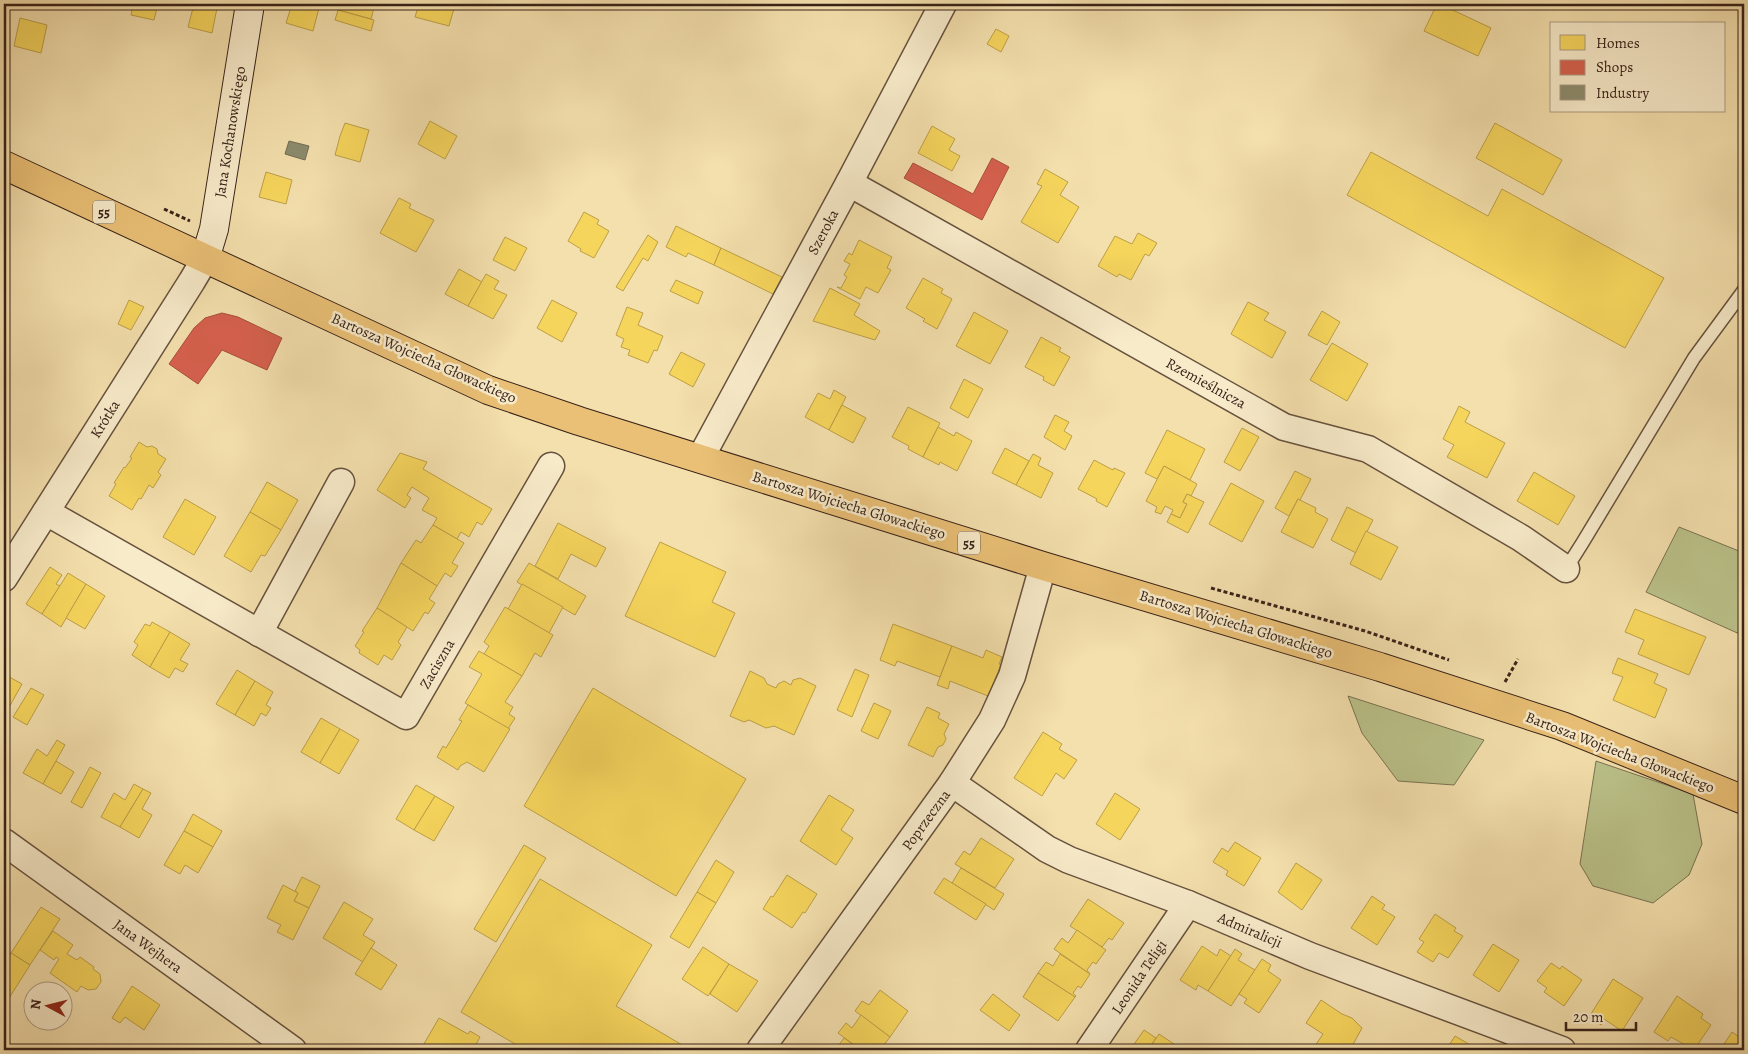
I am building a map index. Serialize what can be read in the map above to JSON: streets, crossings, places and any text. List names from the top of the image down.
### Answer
{
  "streets": {
    "main road": ["55", "Bartosza Wojciecha Głowackiego"],
    "street": [
      "Jana Kochanowskiego",
      "Szeroka",
      "Rzemieślnicza",
      "Krótka",
      "Zaciszna",
      "Poprzeczna",
      "Admiralicji",
      "Jana Wejhera",
      "Leonida Teligi"
    ]
  },
  "crossings": [
    ["Jana Kochanowskiego", "Bartosza Wojciecha Głowackiego"],
    ["Jana Kochanowskiego", "Krótka"],
    ["Szeroka", "Bartosza Wojciecha Głowackiego"],
    ["Szeroka", "Rzemieślnicza"],
    ["Bartosza Wojciecha Głowackiego", "Krótka"],
    ["Bartosza Wojciecha Głowackiego", "Poprzeczna"],
    ["Krótka", "Zaciszna"],
    ["Poprzeczna", "Admiralicji"],
    ["Admiralicji", "Leonida Teligi"]
  ],
  "legend": ["Homes", "Shops", "Industry"],
  "scale_bar": "20 m",
  "north": "left"
}
